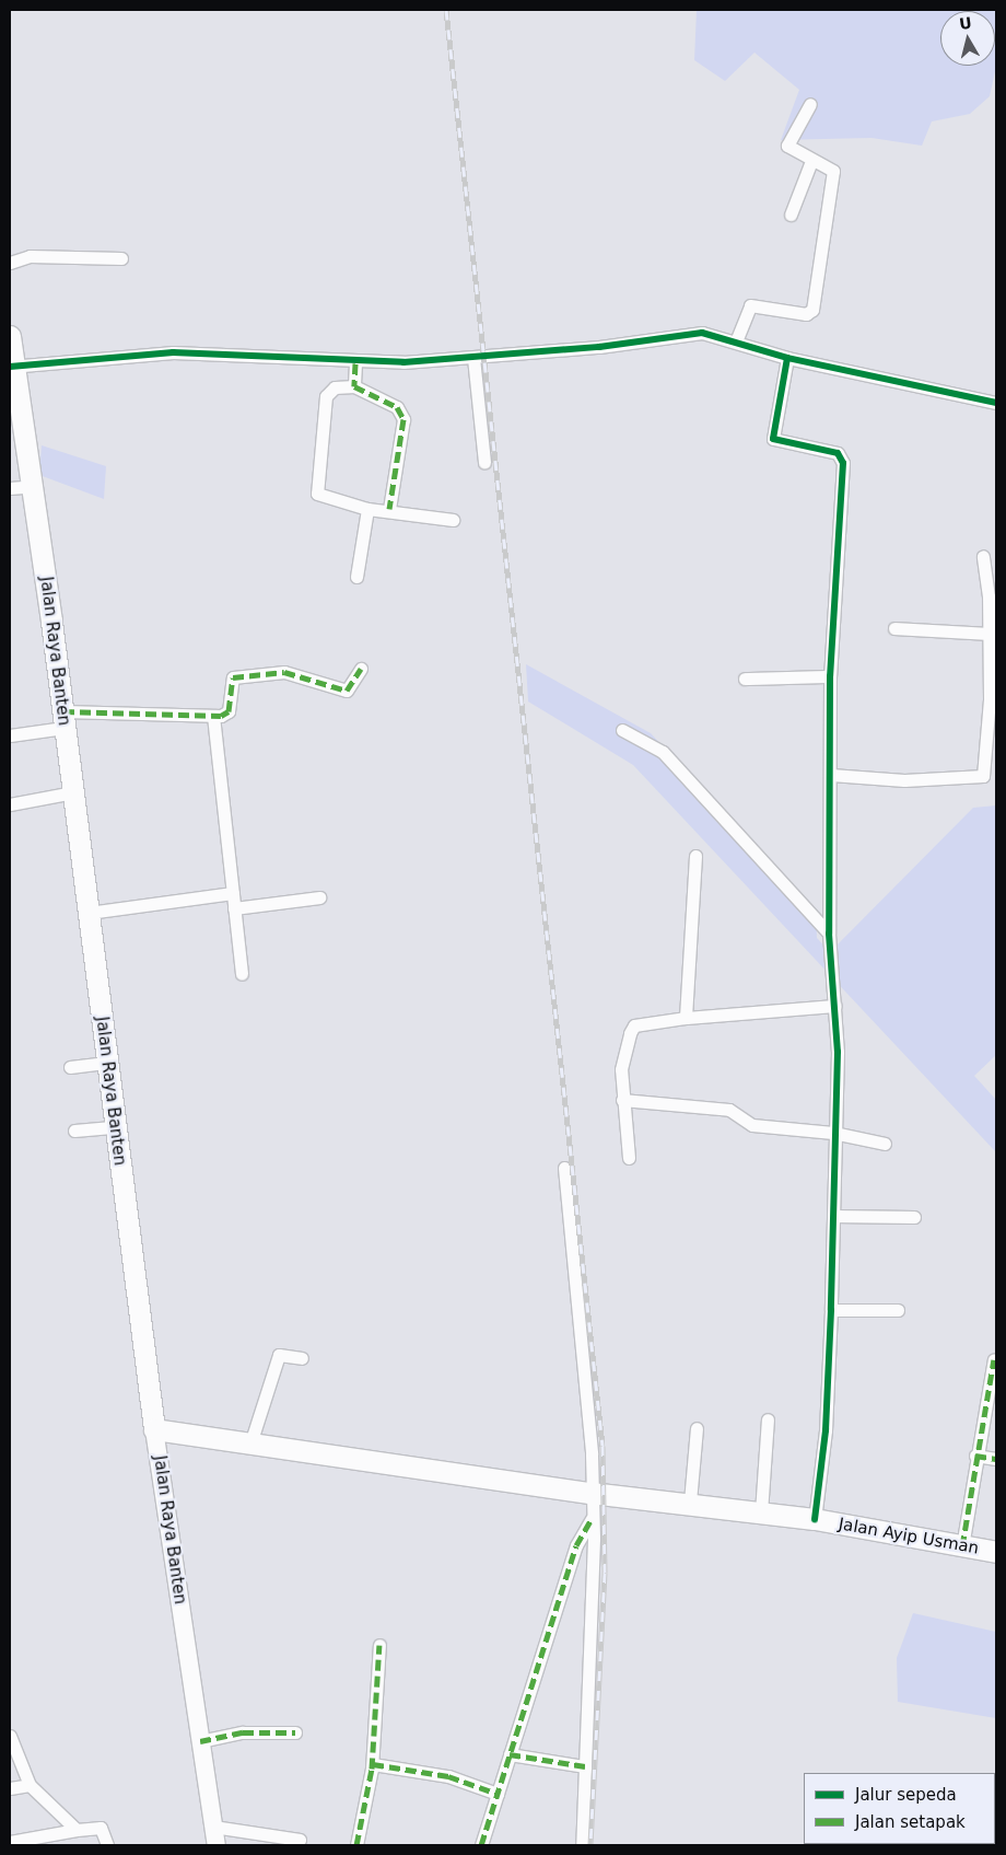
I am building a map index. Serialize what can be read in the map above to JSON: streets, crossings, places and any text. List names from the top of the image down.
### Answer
{
  "streets": {
    "main road": ["Jalan Raya Banten", "Jalan Ayip Usman"]
  },
  "crossings": [
    ["Jalan Raya Banten", "Jalan Ayip Usman"]
  ],
  "legend": ["Jalur sepeda", "Jalan setapak"],
  "north": "top"
}
